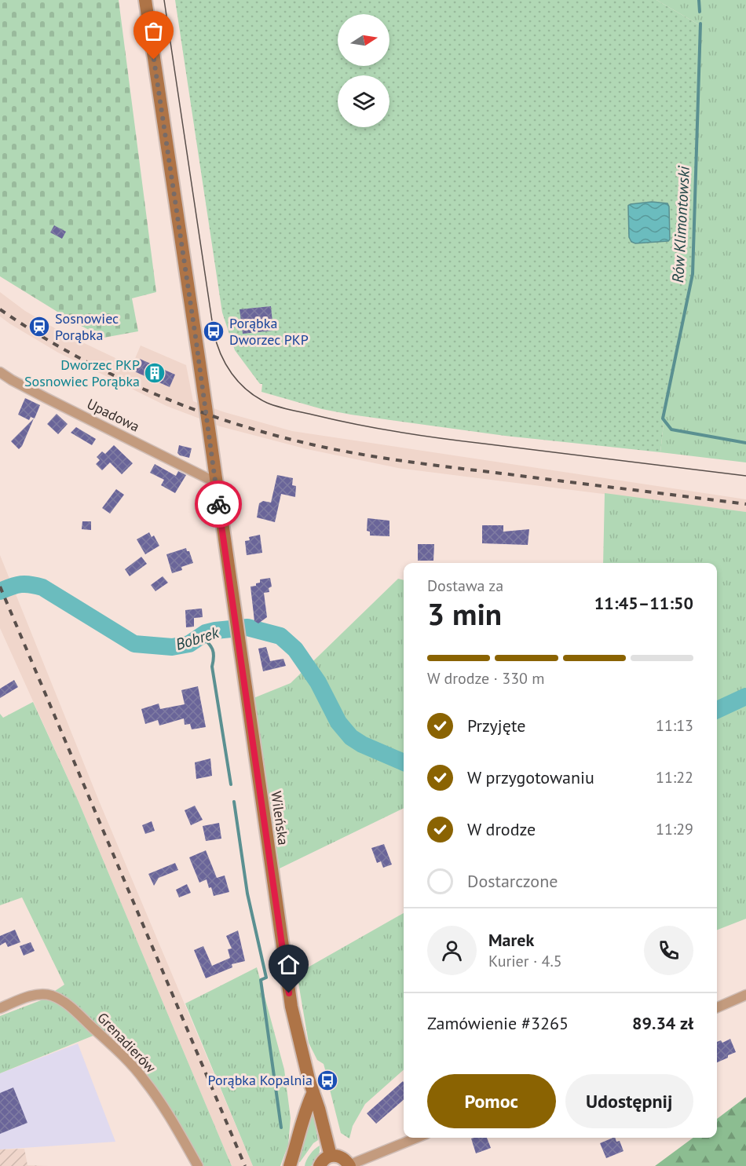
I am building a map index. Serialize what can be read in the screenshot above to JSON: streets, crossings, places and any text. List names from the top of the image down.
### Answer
{
  "streets": {
    "street": ["Upadowa", "Wileńska", "Grenadierów"]
  },
  "crossings": [
    ["Upadowa", "Wileńska"]
  ],
  "water": ["Rów Klimontowski", "Bobrek"],
  "places": {
    "station": ["Sosnowiec Porąbka"],
    "bus stop": ["Porąbka Dworzec PKP", "Porąbka Kopalnia"],
    "building": ["Dworzec PKP Sosnowiec Porąbka"]
  },
  "north": "right",
  "page": {
    "heading": ["3 min", "Dostawa za", "11:45–11:50"],
    "panel": [
      "Marek",
      "Kurier · 4.5",
      "Zamówienie #3265",
      "89.34 zł"
    ],
    "bar": "W drodze · 330 m",
    "list": [
      ["Przyjęte", "11:13"],
      ["W przygotowaniu", "11:22"],
      ["W drodze", "11:29"],
      "Dostarczone"
    ],
    "buttons": ["Pomoc", "Udostępnij"]
  }
}
